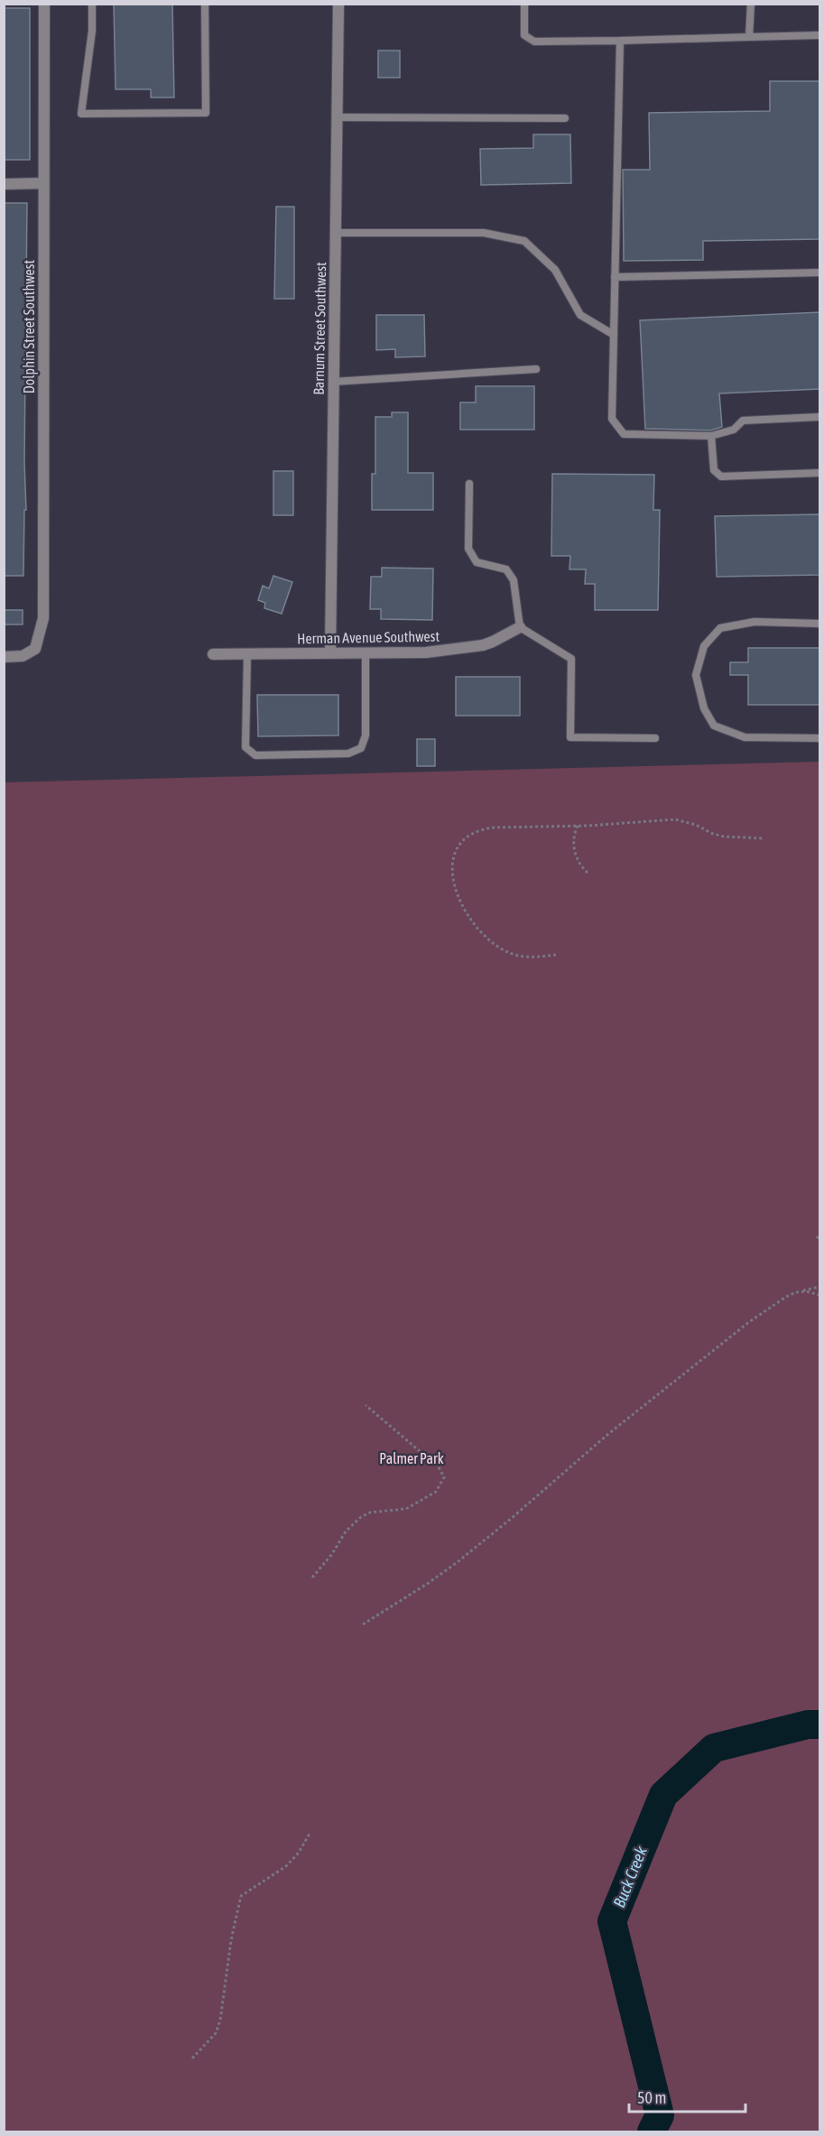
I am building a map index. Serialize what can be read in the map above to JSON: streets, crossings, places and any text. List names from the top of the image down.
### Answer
{
  "streets": {
    "street": ["Dolphin Street Southwest", "Barnum Street Southwest", "Herman Avenue Southwest"]
  },
  "crossings": [
    ["Barnum Street Southwest", "Herman Avenue Southwest"]
  ],
  "water": ["Buck Creek"],
  "parks": ["Palmer Park"],
  "scale_bar": "50 m"
}
